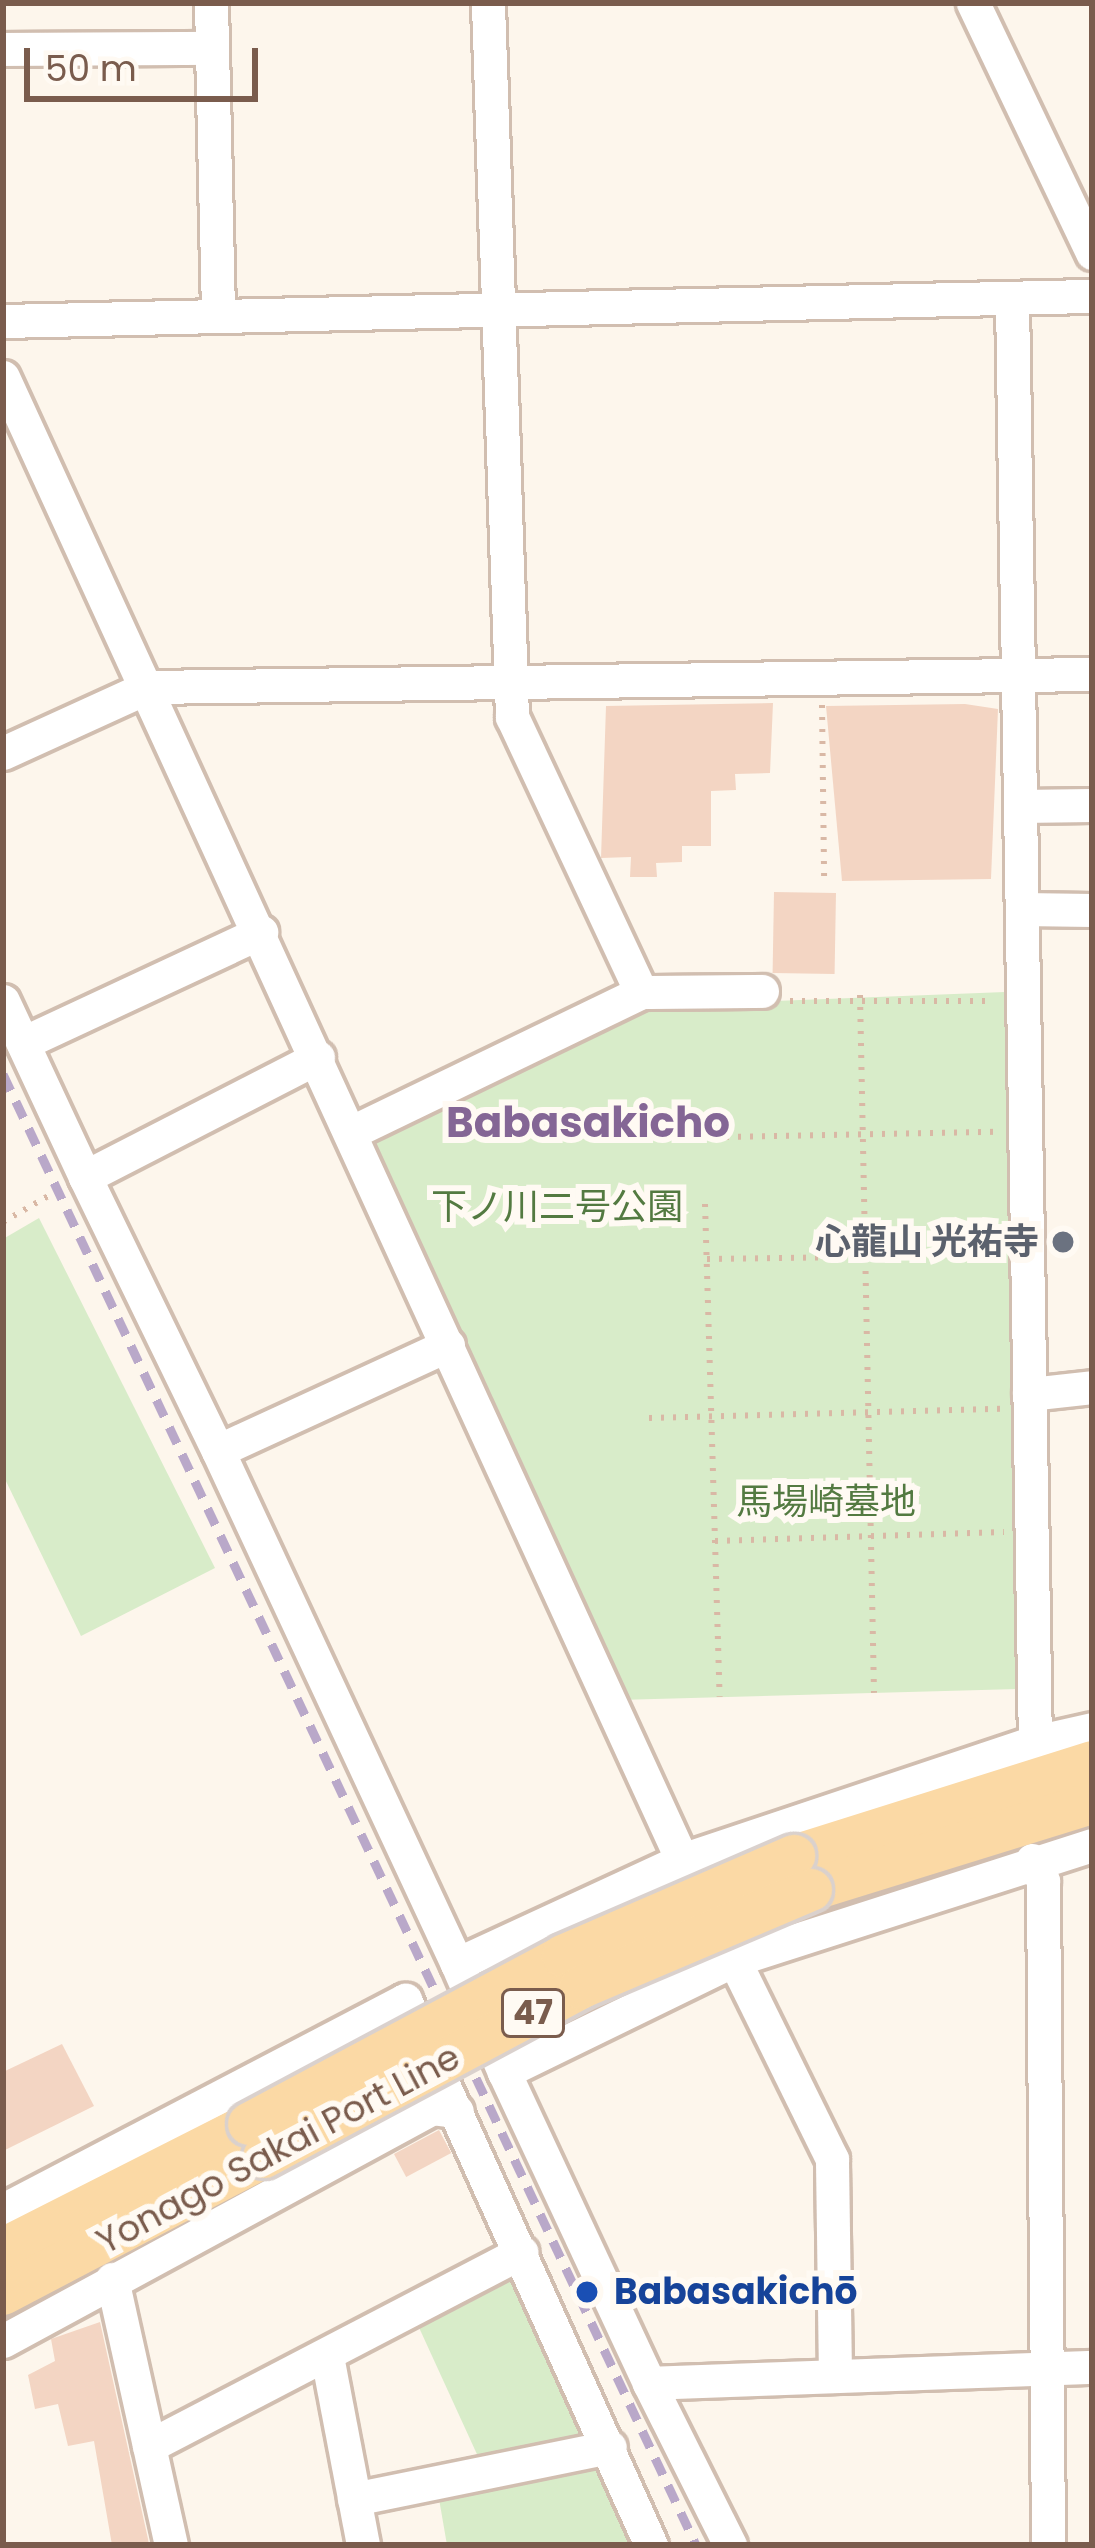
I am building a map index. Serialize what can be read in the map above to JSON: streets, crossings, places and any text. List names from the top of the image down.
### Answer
{
  "streets": {
    "main road": ["47", "Yonago Sakai Port Line"]
  },
  "districts": ["Babasakicho"],
  "parks": ["下ノ川二号公園", "馬場崎墓地"],
  "places": ["心龍山 光祐寺", "Babasakichō"],
  "scale_bar": "50 m"
}
